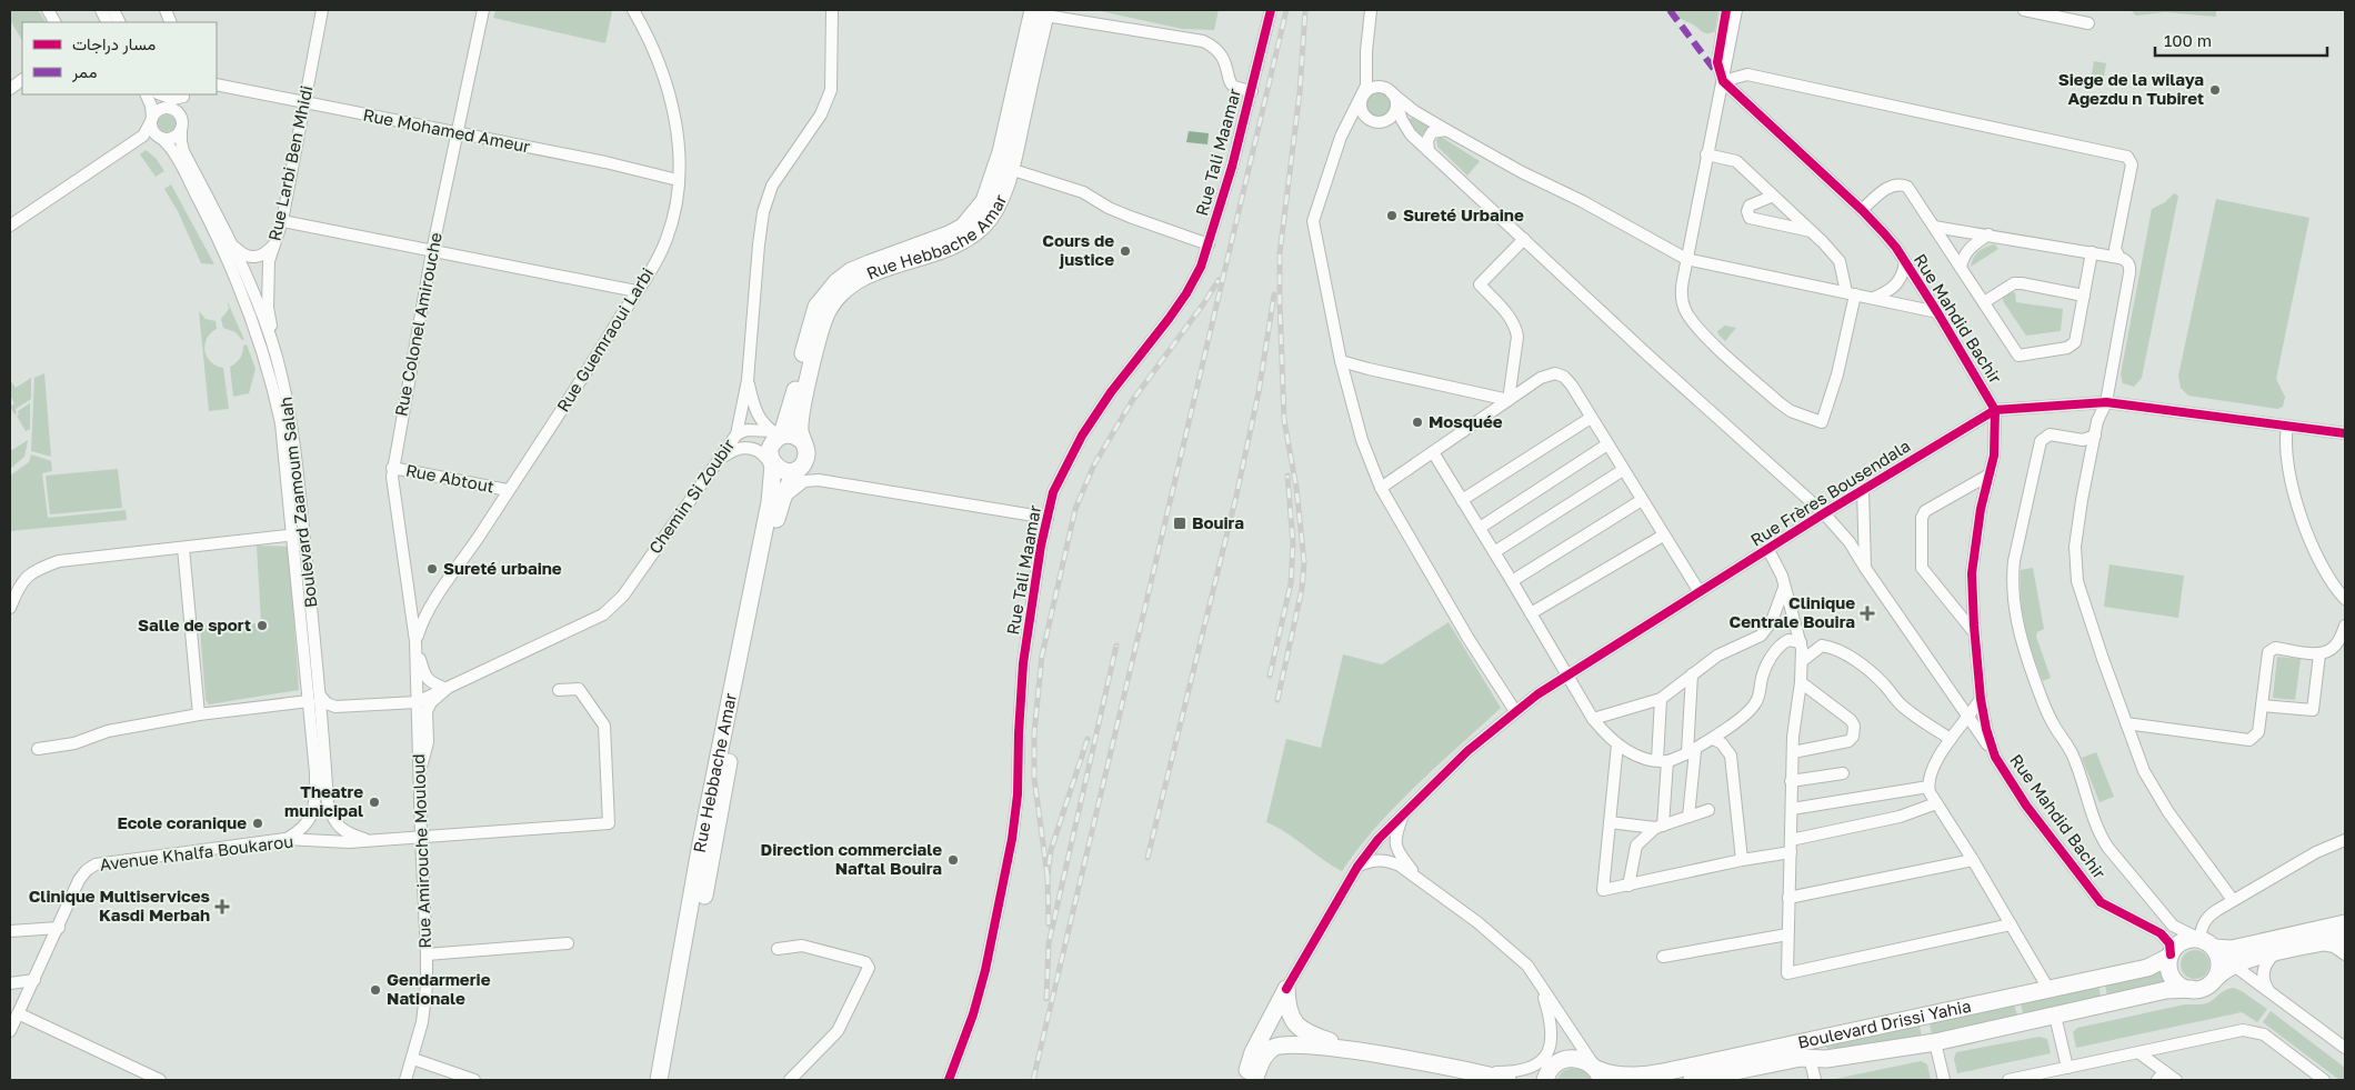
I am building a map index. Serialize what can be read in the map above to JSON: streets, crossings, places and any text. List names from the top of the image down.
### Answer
{
  "streets": {
    "main road": ["Rue Hebbache Amar", "Boulevard Drissi Yahia"],
    "street": [
      "Rue Mohamed Ameur",
      "Rue Tali Maamar",
      "Rue Larbi Ben Mhidi",
      "Rue Mahdid Bachir",
      "Rue Colonel Amirouche",
      "Rue Guemraoui Larbi",
      "Rue Abtout",
      "Rue Frères Bousendala",
      "Chemin Si Zoubir",
      "Boulevard Zaamoum Salah",
      "Rue Amirouche Mouloud",
      "Avenue Khalfa Boukarou"
    ]
  },
  "crossings": [
    ["Rue Mohamed Ameur", "Rue Larbi Ben Mhidi"],
    ["Rue Mohamed Ameur", "Rue Colonel Amirouche"],
    ["Rue Mohamed Ameur", "Rue Guemraoui Larbi"],
    ["Rue Larbi Ben Mhidi", "Boulevard Zaamoum Salah"],
    ["Rue Mahdid Bachir", "Rue Frères Bousendala"],
    ["Rue Mahdid Bachir", "Boulevard Drissi Yahia"],
    ["Rue Colonel Amirouche", "Rue Guemraoui Larbi"],
    ["Rue Colonel Amirouche", "Rue Abtout"],
    ["Rue Colonel Amirouche", "Rue Amirouche Mouloud"],
    ["Rue Guemraoui Larbi", "Rue Abtout"],
    ["Rue Guemraoui Larbi", "Rue Amirouche Mouloud"],
    ["Chemin Si Zoubir", "Rue Amirouche Mouloud"],
    ["Boulevard Zaamoum Salah", "Avenue Khalfa Boukarou"],
    ["Rue Amirouche Mouloud", "Avenue Khalfa Boukarou"]
  ],
  "places": {
    "other": [
      "Siege de la wilaya Agezdu n Tubiret",
      "Sureté Urbaine",
      "Cours de justice",
      "Mosquée",
      "Sureté urbaine",
      "Salle de sport",
      "Theatre municipal",
      "Ecole coranique",
      "Direction commerciale Naftal Bouira",
      "Gendarmerie Nationale"
    ],
    "transit": ["Bouira"],
    "health": ["Clinique Centrale Bouira", "Clinique Multiservices Kasdi Merbah"]
  },
  "legend": ["مسار دراجات", "ممر"],
  "scale_bar": "100 m"
}
